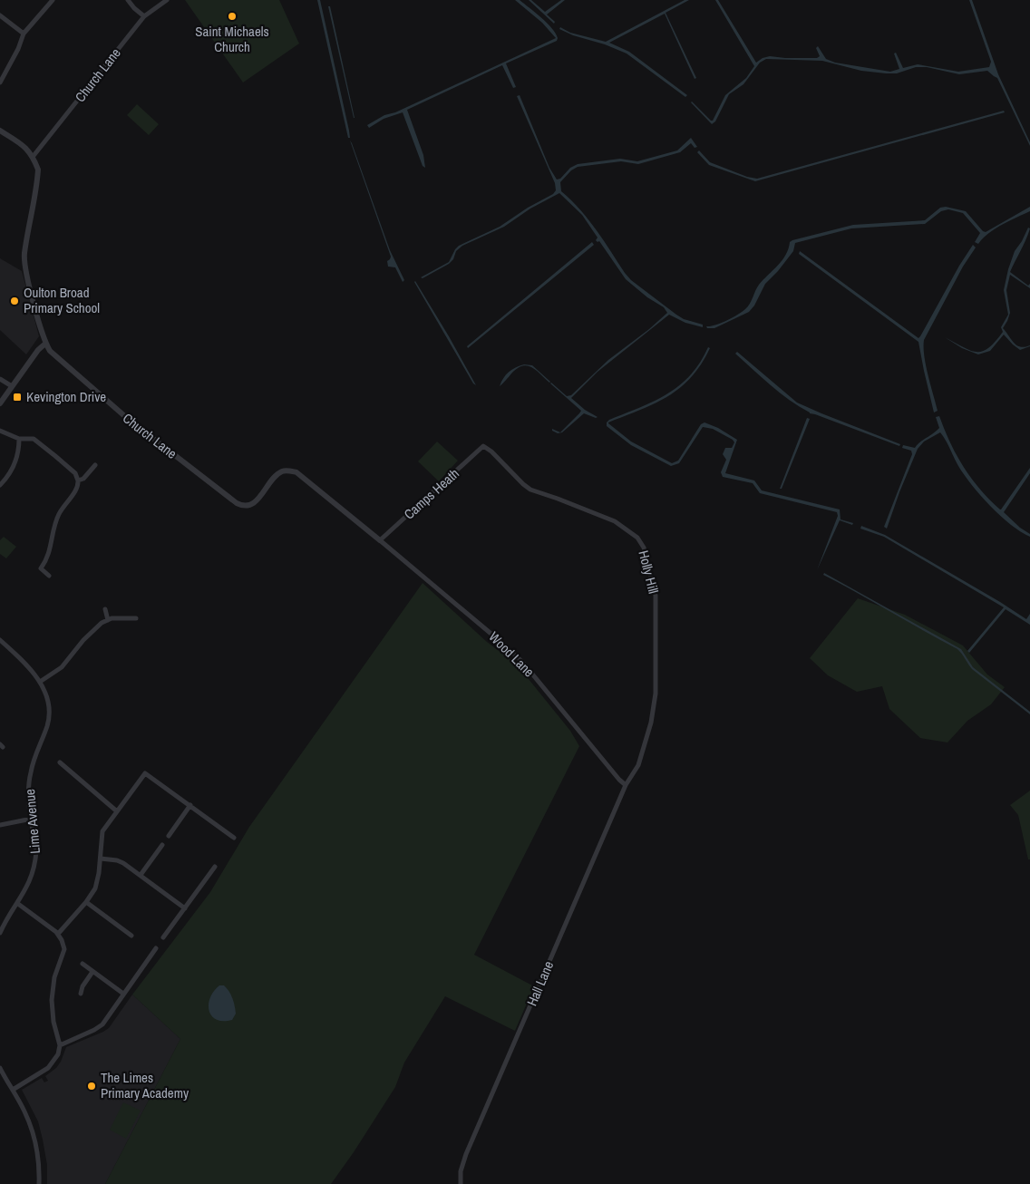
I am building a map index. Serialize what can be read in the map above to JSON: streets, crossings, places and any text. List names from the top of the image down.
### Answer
{
  "streets": {
    "street": [
      "Church Lane",
      "Camps Heath",
      "Holly Hill",
      "Wood Lane",
      "Lime Avenue",
      "Hall Lane"
    ]
  },
  "crossings": [
    ["Church Lane", "Camps Heath"],
    ["Church Lane", "Wood Lane"],
    ["Camps Heath", "Holly Hill"],
    ["Camps Heath", "Wood Lane"],
    ["Holly Hill", "Wood Lane"],
    ["Holly Hill", "Hall Lane"],
    ["Wood Lane", "Hall Lane"]
  ],
  "places": {
    "other": ["Saint Michaels Church", "Oulton Broad Primary School", "The Limes Primary Academy"],
    "transit": ["Kevington Drive"]
  }
}
